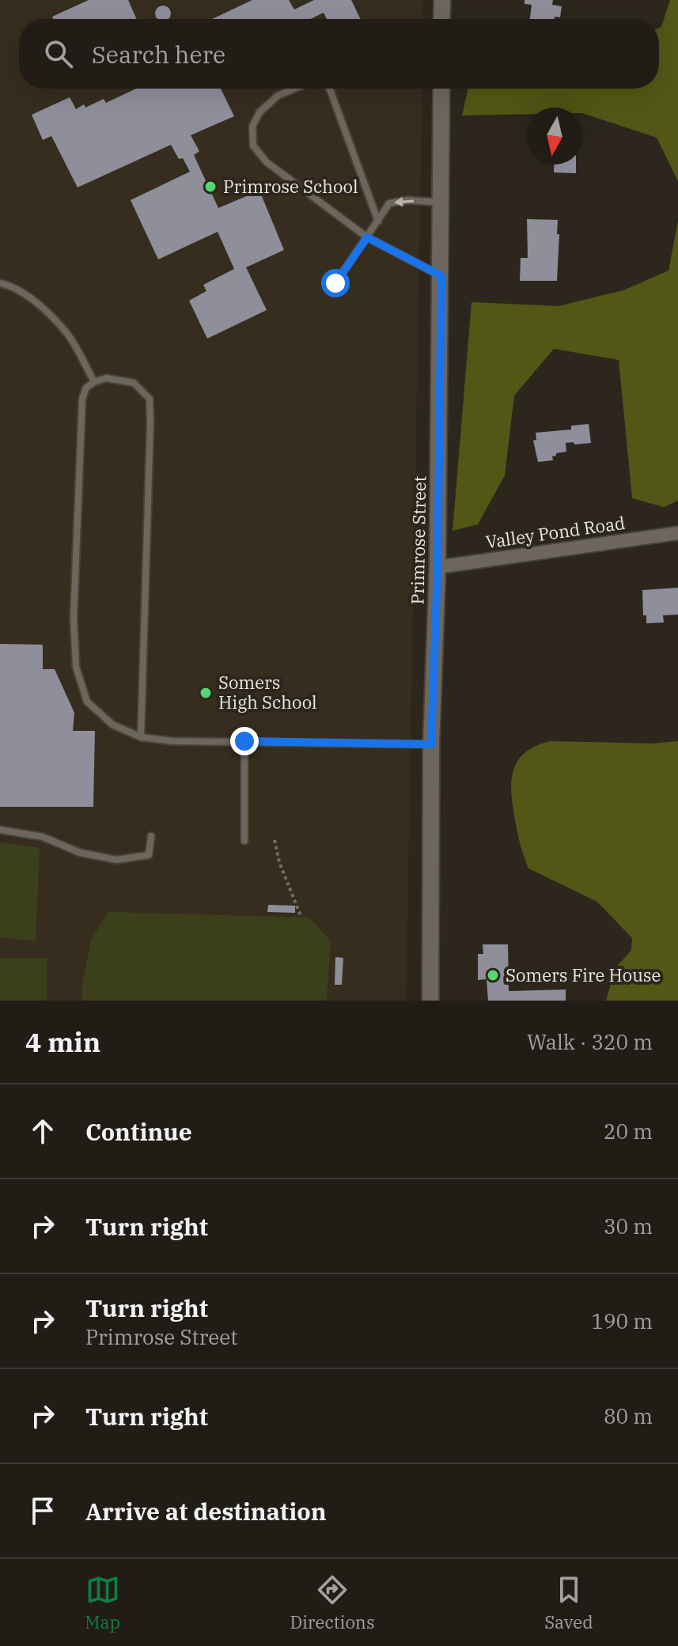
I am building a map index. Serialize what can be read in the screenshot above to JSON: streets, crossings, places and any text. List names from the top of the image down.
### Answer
{
  "streets": {
    "main road": ["Primrose Street"],
    "street": ["Valley Pond Road"]
  },
  "crossings": [
    ["Valley Pond Road", "Primrose Street"]
  ],
  "places": ["Primrose School", "Somers High School", "Somers Fire House"],
  "north": "bottom",
  "page": {
    "search": "Search here",
    "heading": ["4 min", "Walk · 320 m"],
    "list": [
      ["Continue", "20 m"],
      ["Turn right", "30 m"],
      ["Turn right", "Primrose Street", "190 m"],
      ["Turn right", "80 m"],
      "Arrive at destination"
    ],
    "nav": ["Map", "Directions", "Saved"]
  }
}
